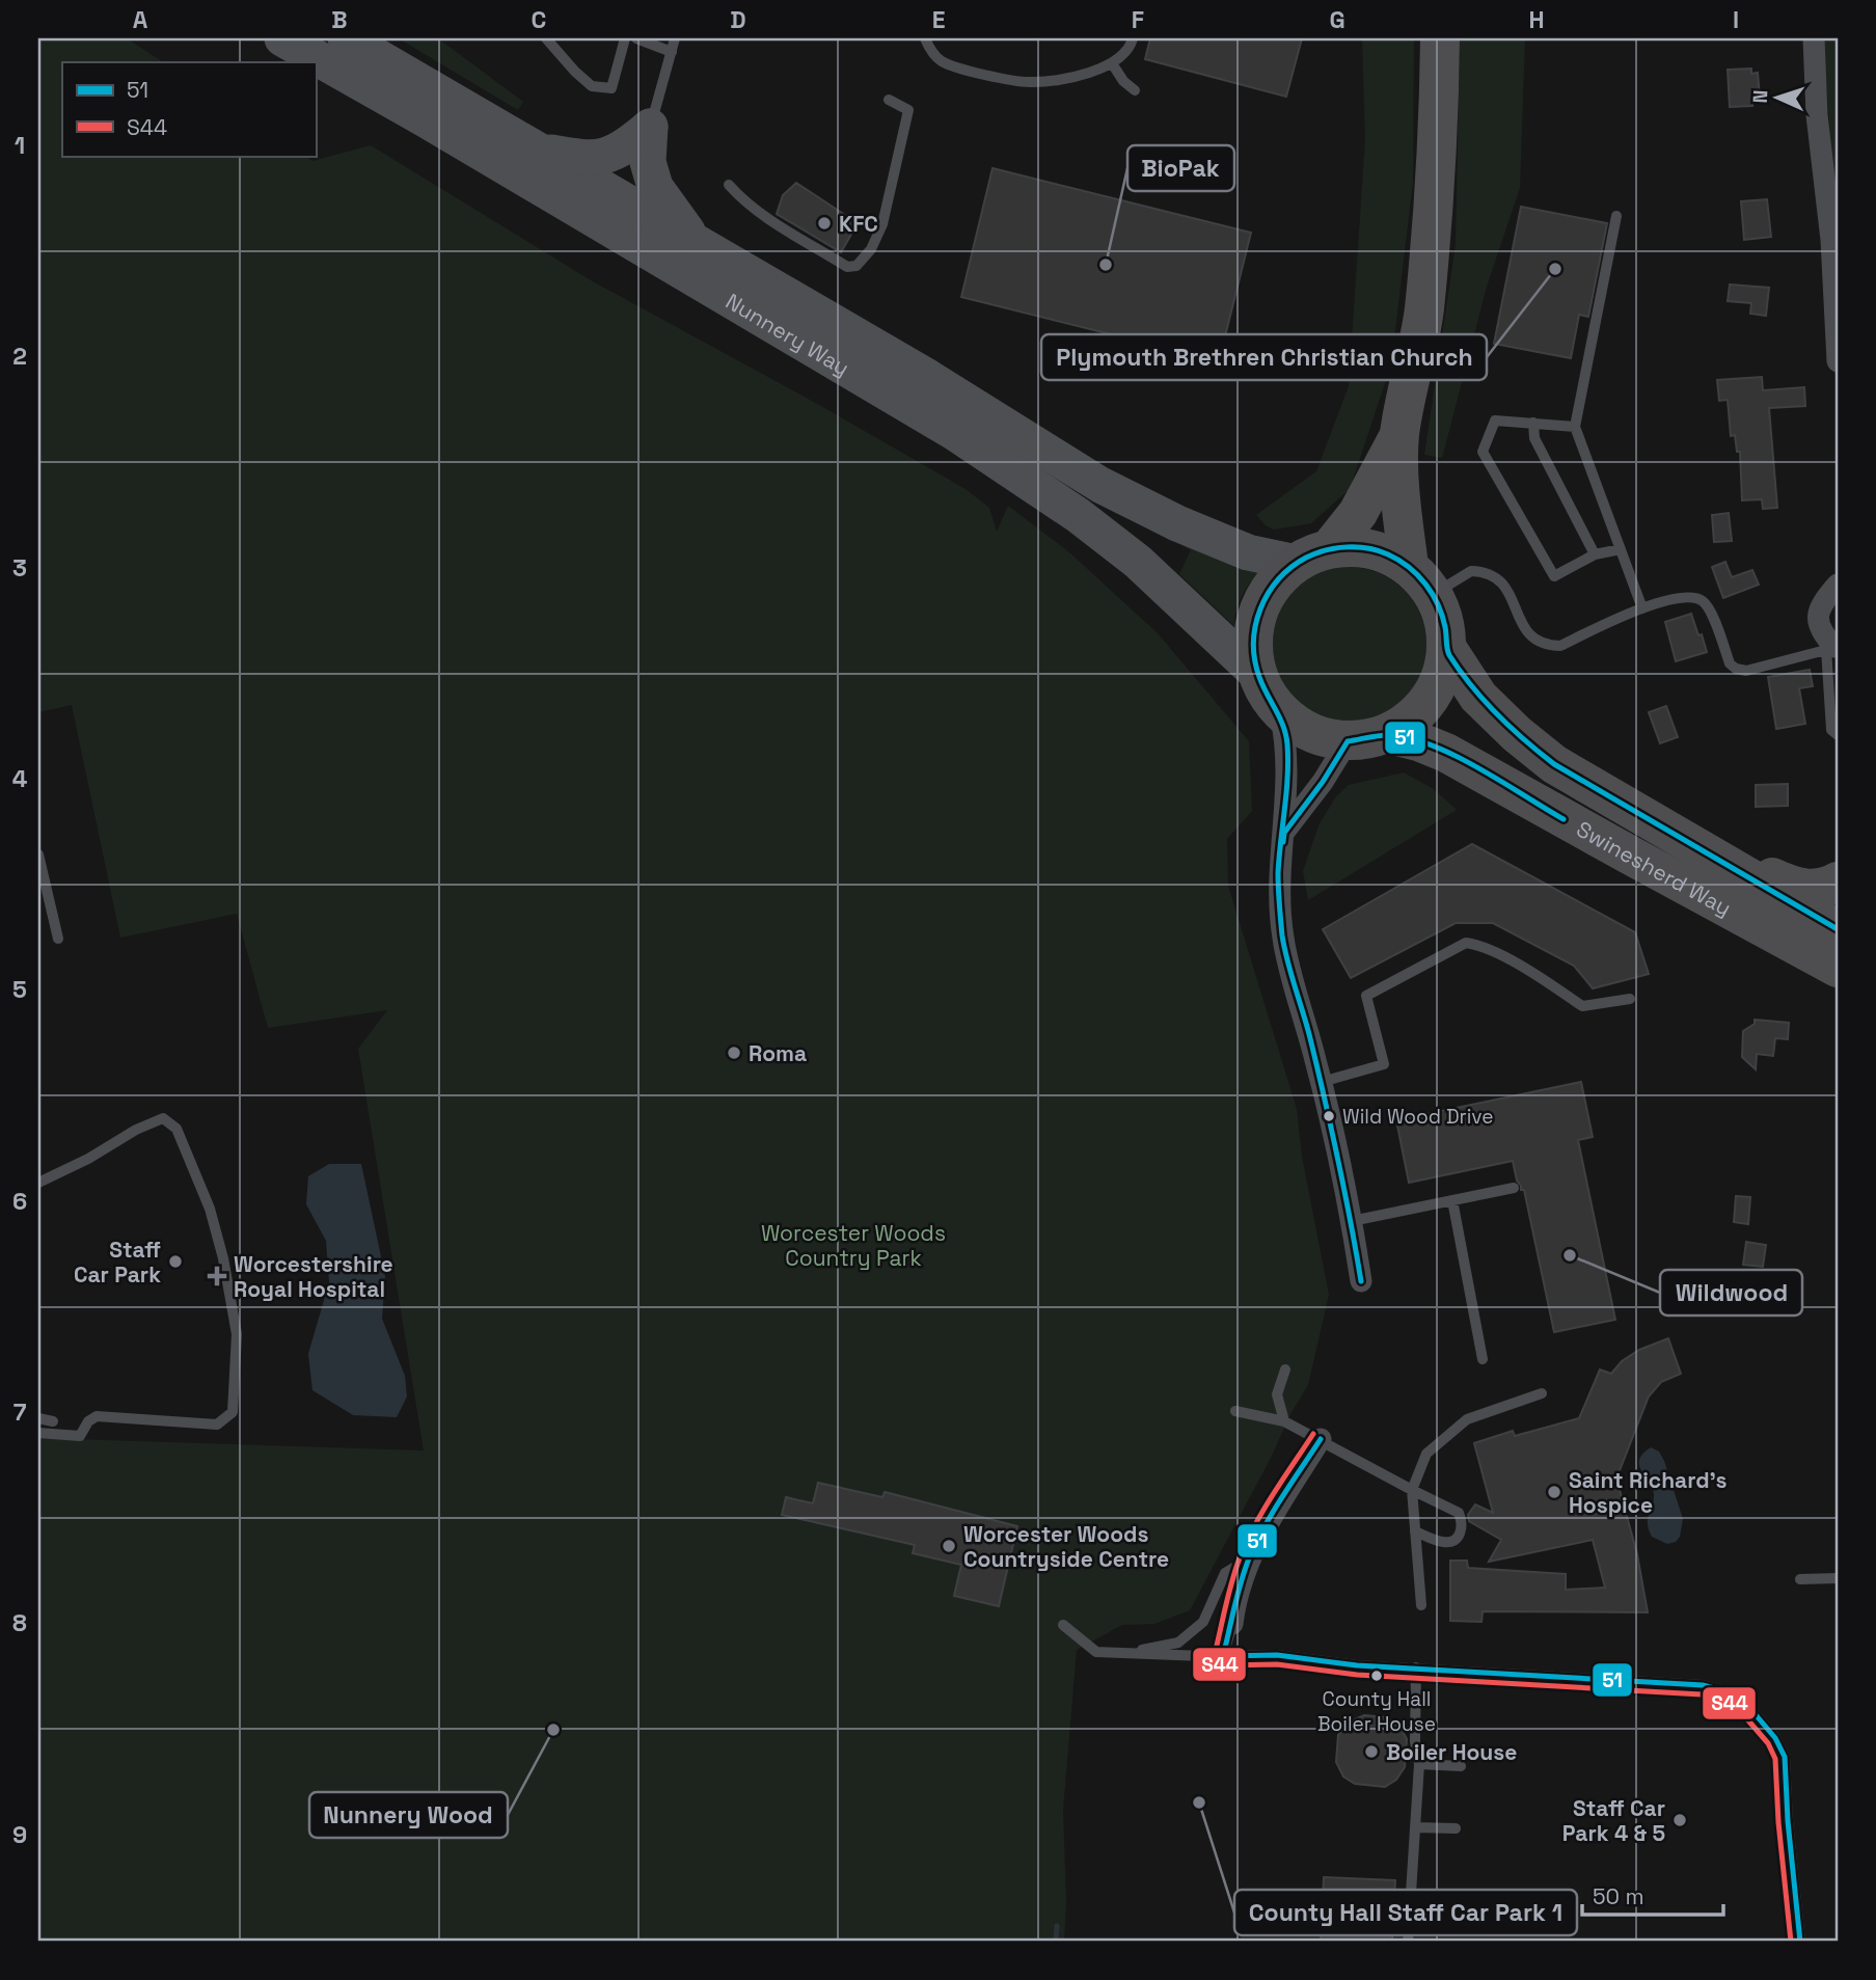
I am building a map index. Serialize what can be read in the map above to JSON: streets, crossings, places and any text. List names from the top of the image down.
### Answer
{
  "streets": {
    "highway": ["Swinesherd Way"],
    "main road": ["Nunnery Way"]
  },
  "crossings": [
    ["Nunnery Way", "Swinesherd Way"]
  ],
  "parks": ["Worcester Woods Country Park"],
  "places": {
    "other": [
      "KFC",
      "BioPak",
      "Plymouth Brethren Christian Church",
      "Roma",
      "Wild Wood Drive",
      "Wildwood",
      "Staff Car Park",
      "Saint Richard's Hospice",
      "Worcester Woods Countryside Centre",
      "County Hall Boiler House",
      "Nunnery Wood",
      "Boiler House",
      "County Hall Staff Car Park 1",
      "Staff Car Park 4 & 5"
    ],
    "health": ["Worcestershire Royal Hospital"]
  },
  "lines": ["transit line 51", "transit line S44"],
  "legend": ["51", "S44"],
  "scale_bar": "50 m",
  "north": "left",
  "grid": {
    "columns": [
      "A",
      "B",
      "C",
      "D",
      "E",
      "F",
      "G",
      "H",
      "I"
    ],
    "rows": [
      "1",
      "2",
      "3",
      "4",
      "5",
      "6",
      "7",
      "8",
      "9"
    ]
  }
}
